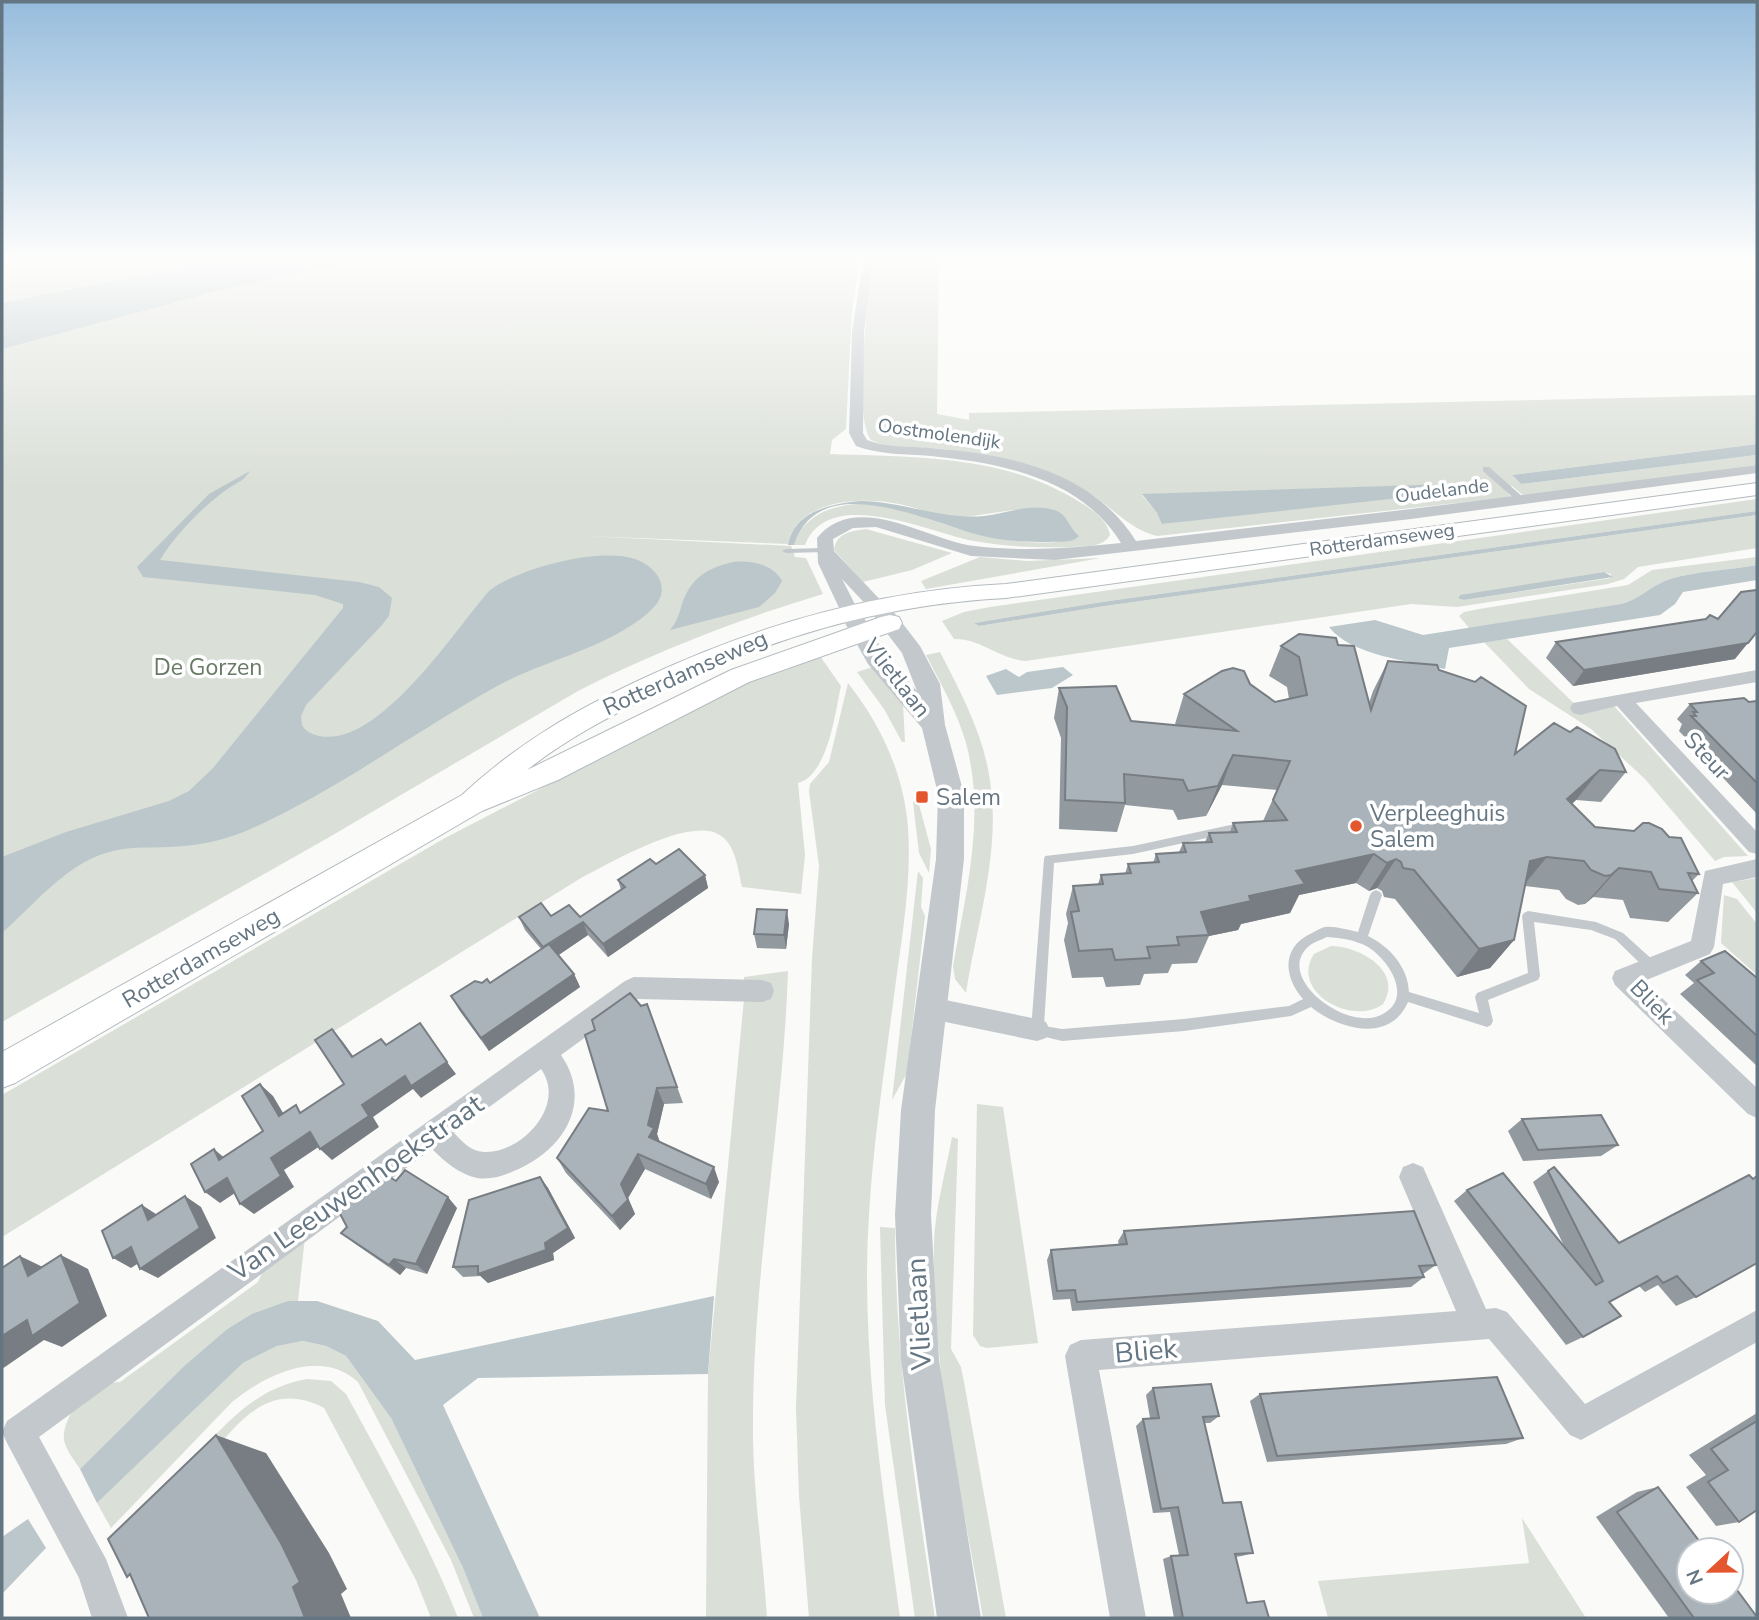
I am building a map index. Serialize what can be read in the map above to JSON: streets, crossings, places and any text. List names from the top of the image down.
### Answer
{
  "streets": {
    "main road": ["Rotterdamseweg"],
    "street": [
      "Oostmolendijk",
      "Oudelande",
      "Vlietlaan",
      "Steur",
      "Bliek",
      "Van Leeuwenhoekstraat"
    ]
  },
  "crossings": [
    ["Oostmolendijk", "Oudelande"],
    ["Rotterdamseweg", "Vlietlaan"]
  ],
  "parks": ["De Gorzen"],
  "places": {
    "transit": ["Salem"],
    "other": ["Verpleeghuis Salem"]
  },
  "north": "left"
}
